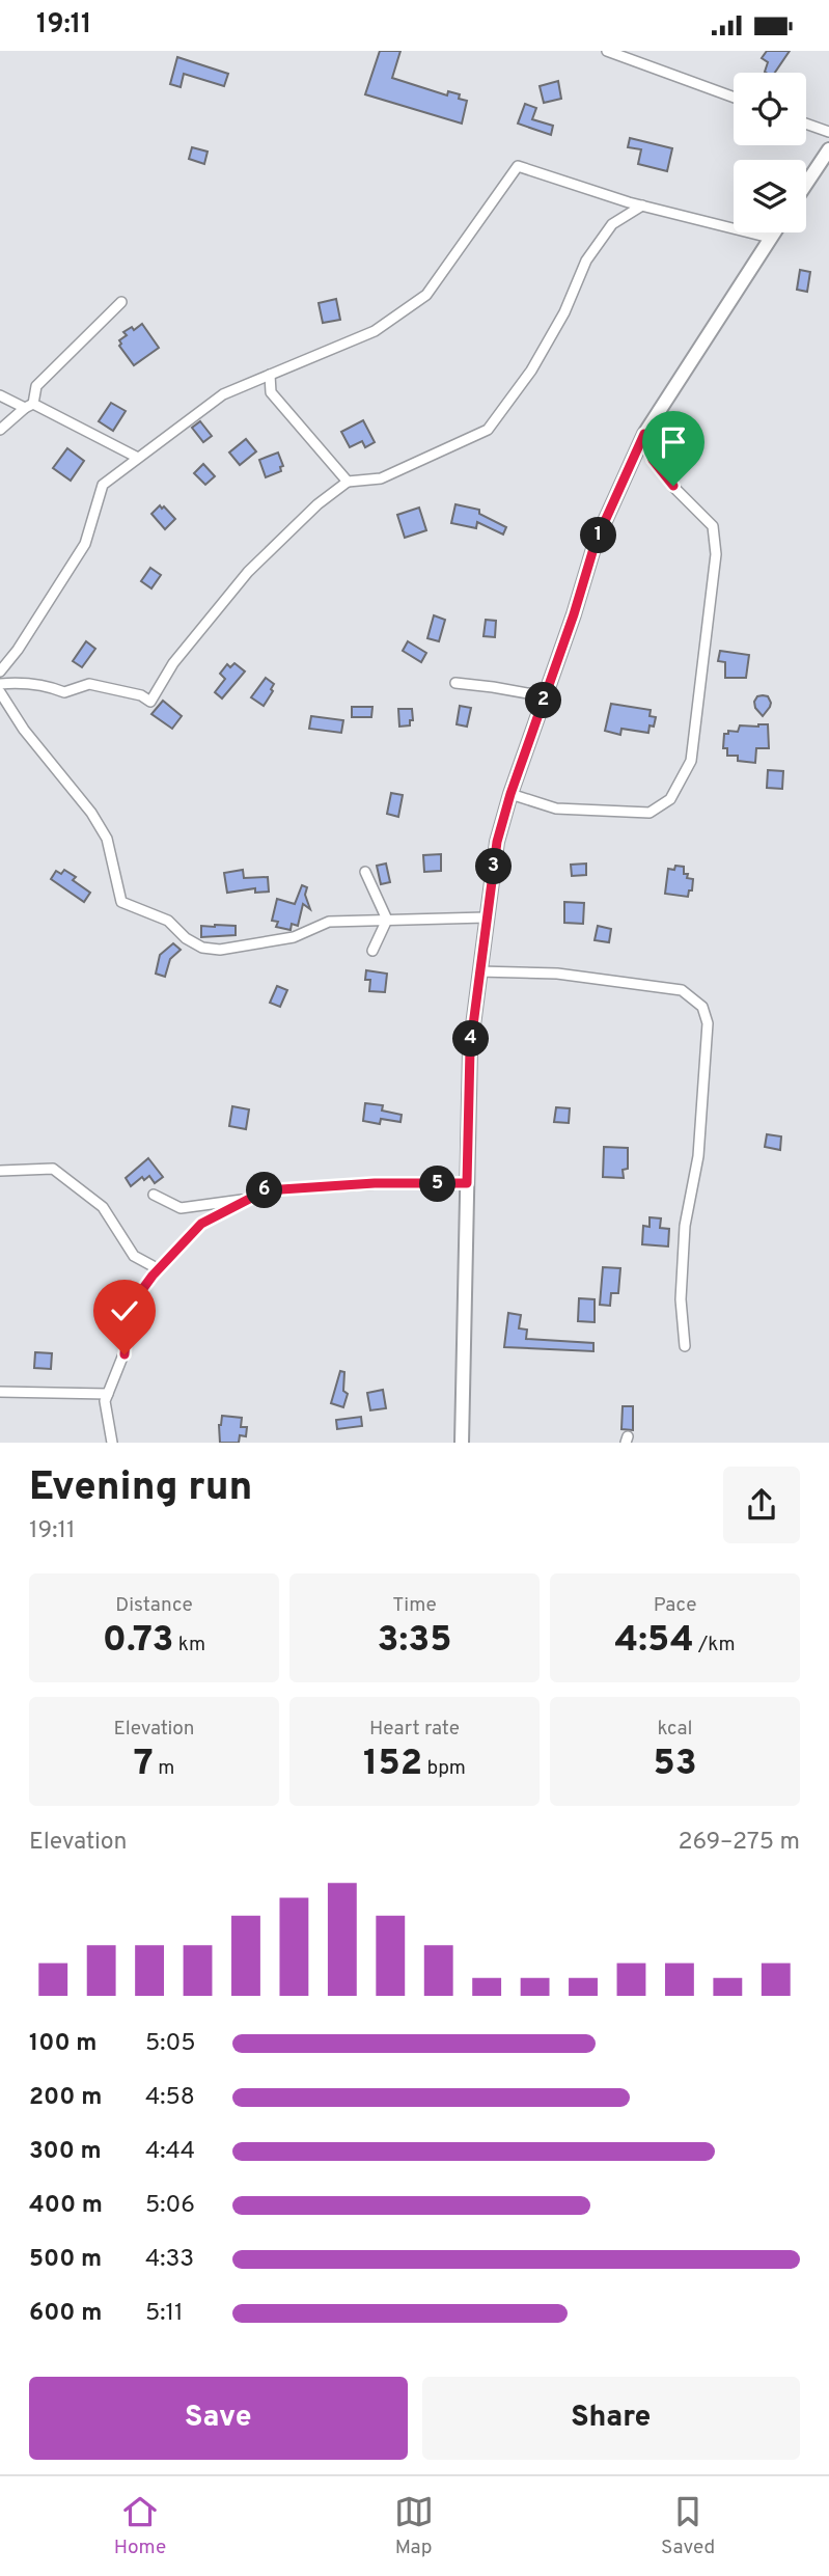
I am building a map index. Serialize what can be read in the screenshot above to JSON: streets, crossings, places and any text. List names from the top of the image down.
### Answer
{
  "page": {
    "status": "19:11",
    "pins": [
      "1",
      "2",
      "3",
      "4",
      "5",
      "6"
    ],
    "heading": ["Evening run", "19:11"],
    "stats": [
      ["Distance", "0.73 km"],
      ["Time", "3:35"],
      ["Pace", "4:54 /km"],
      ["Elevation", "7 m"],
      ["Heart rate", "152 bpm"],
      ["kcal", "53"]
    ],
    "chart": ["Elevation", "269–275 m"],
    "list": [
      {
        "name": "100 m",
        "note": "5:05"
      },
      {
        "name": "200 m",
        "note": "4:58"
      },
      {
        "name": "300 m",
        "note": "4:44"
      },
      {
        "name": "400 m",
        "note": "5:06"
      },
      {
        "name": "500 m",
        "note": "4:33"
      },
      {
        "name": "600 m",
        "note": "5:11"
      }
    ],
    "buttons": ["Save", "Share"],
    "tabs": ["Home", "Map", "Saved"]
  }
}
